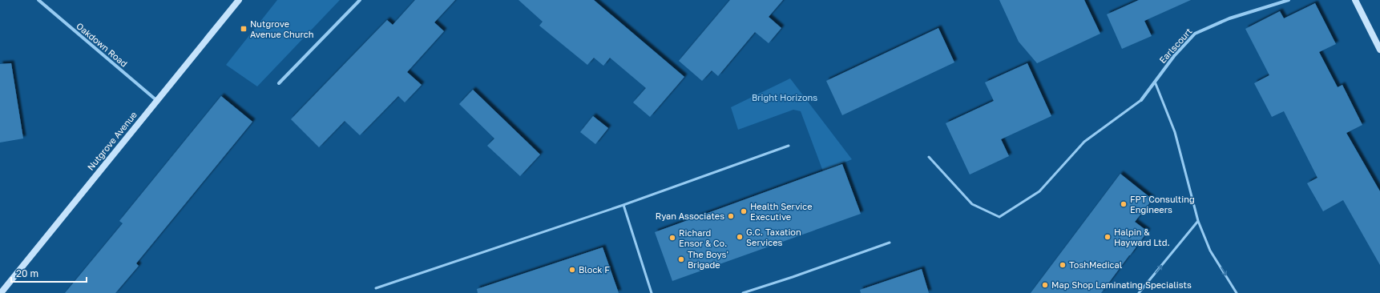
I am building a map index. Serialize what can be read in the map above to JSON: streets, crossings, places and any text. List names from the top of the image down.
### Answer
{
  "streets": {
    "main road": ["Nutgrove Avenue"],
    "street": ["Oakdown Road", "Earlscourt"]
  },
  "crossings": [
    ["Oakdown Road", "Nutgrove Avenue"]
  ],
  "parks": ["Bright Horizons"],
  "places": {
    "transit": ["Nutgrove Avenue Church"],
    "other": [
      "FPT Consulting Engineers",
      "Health Service Executive",
      "Ryan Associates",
      "G.C. Taxation Services",
      "Halpin & Hayward Ltd.",
      "Richard Ensor & Co.",
      "The Boys' Brigade",
      "ToshMedical",
      "Block F",
      "Map Shop Laminating Specialists"
    ]
  },
  "scale_bar": "20 m"
}
